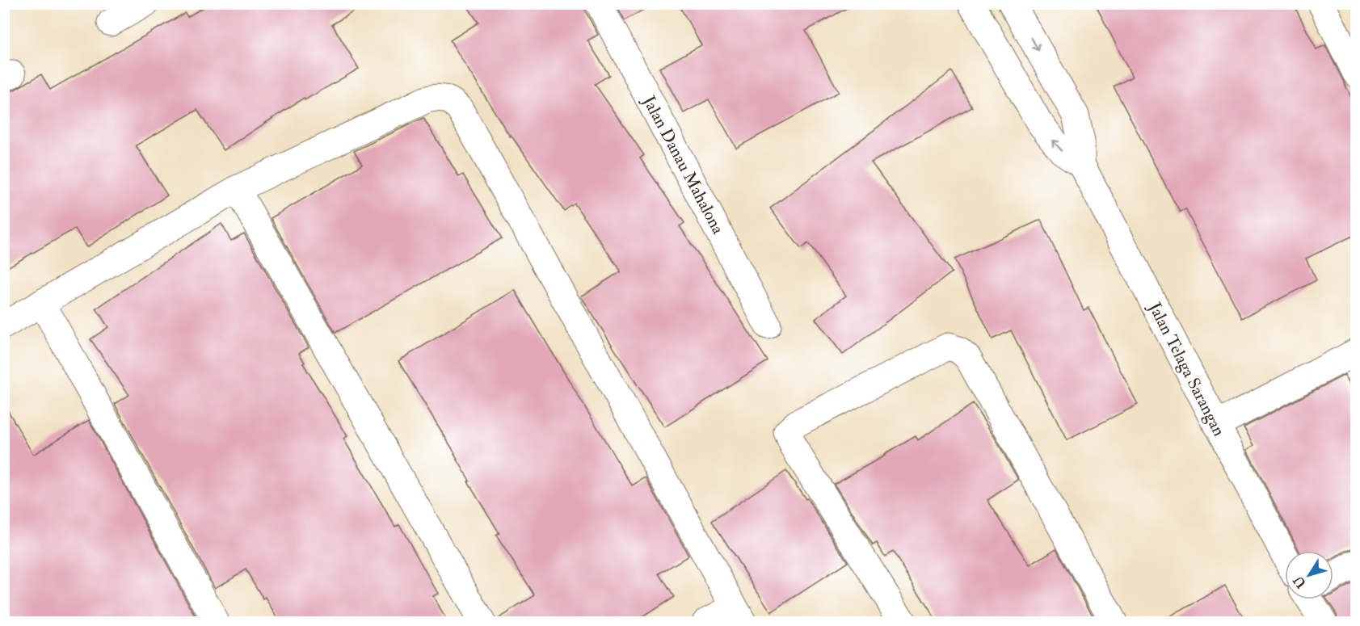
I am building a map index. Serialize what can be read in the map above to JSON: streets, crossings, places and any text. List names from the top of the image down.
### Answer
{
  "streets": {
    "street": ["Jalan Danau Mahalona", "Jalan Telaga Sarangan"]
  },
  "north": "bottom left"
}
